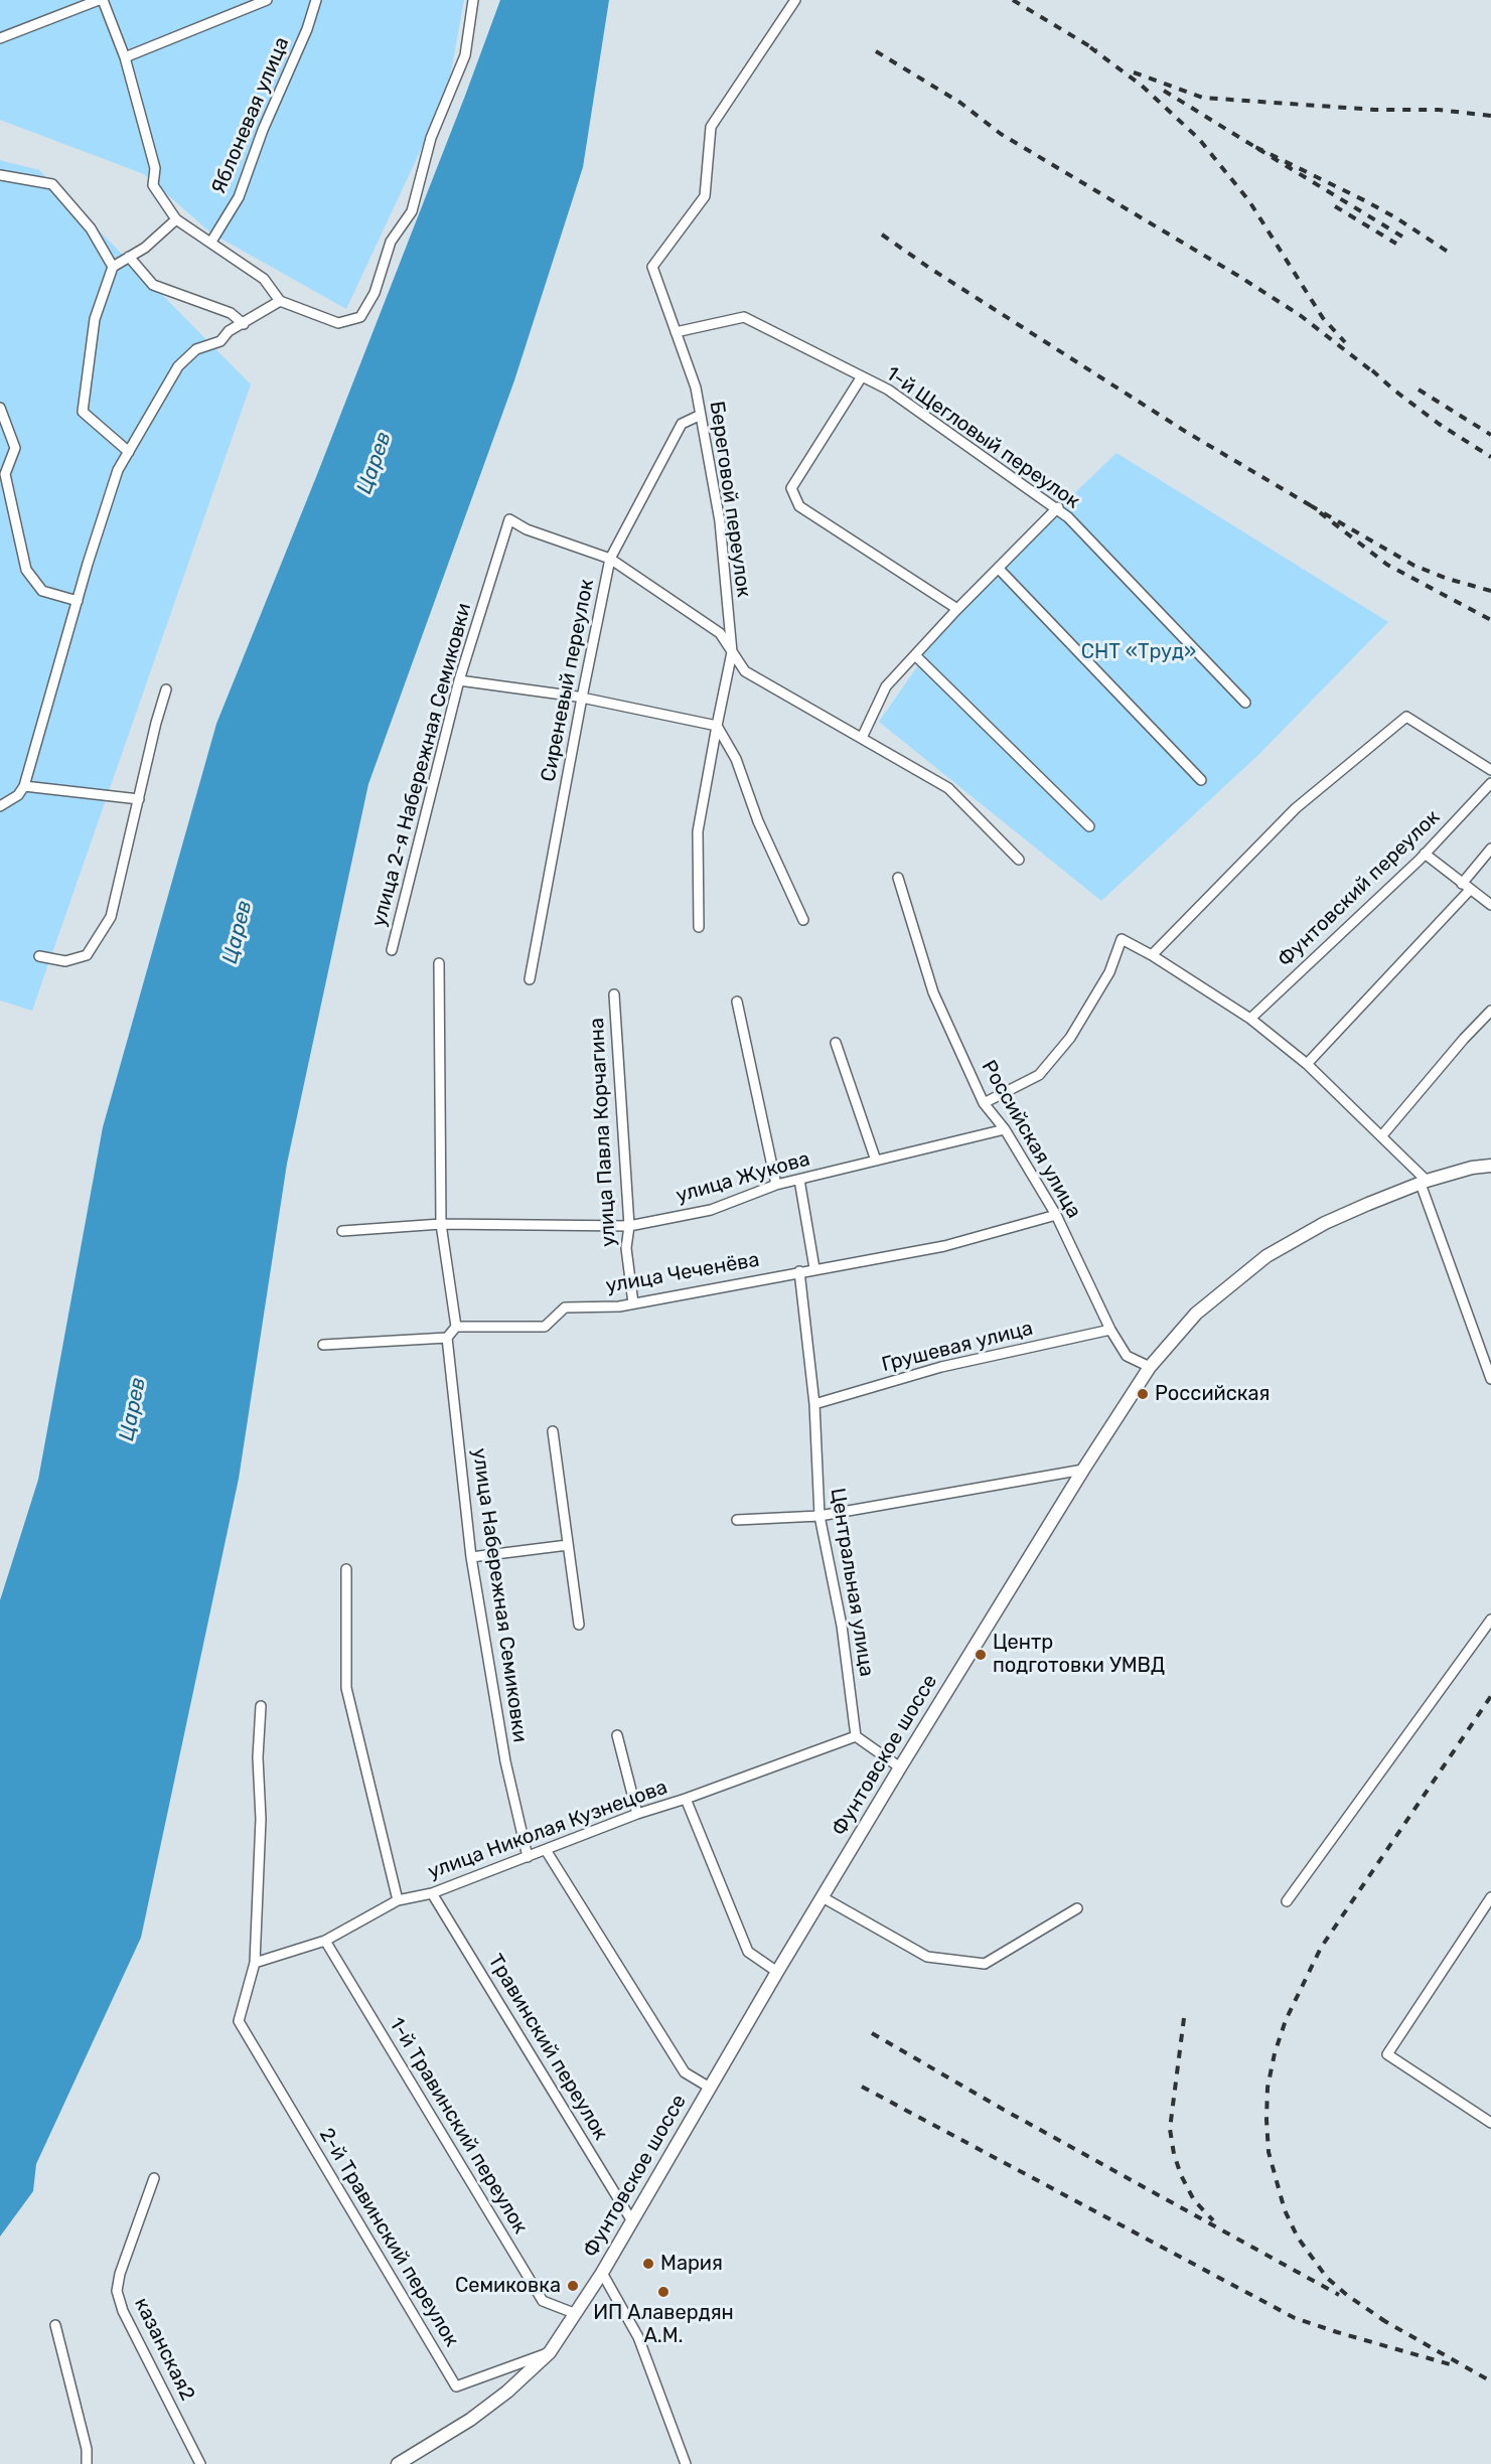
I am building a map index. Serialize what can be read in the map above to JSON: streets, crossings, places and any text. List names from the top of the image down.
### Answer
{
  "streets": {
    "street": [
      "Яблоневая улица",
      "1-й Щегловый переулок",
      "Береговой переулок",
      "Сиреневый переулок",
      "улица 2-я Набережная Семиковки",
      "Фунтовский переулок",
      "улица Павла Корчагина",
      "Российская улица",
      "улица Жукова",
      "улица Чеченёва",
      "Грушевая улица",
      "Центральная улица",
      "улица Набережная Семиковки",
      "Фунтовское шоссе",
      "улица Николая Кузнецова",
      "Травинский переулок",
      "1-й Травинский переулок",
      "2-й Травинский переулок",
      "казанская2"
    ]
  },
  "crossings": [
    ["1-й Щегловый переулок", "Береговой переулок"],
    ["Береговой переулок", "Сиреневый переулок"],
    ["Сиреневый переулок", "улица 2-я Набережная Семиковки"],
    ["улица Павла Корчагина", "улица Жукова"],
    ["улица Павла Корчагина", "улица Чеченёва"],
    ["Российская улица", "улица Жукова"],
    ["Российская улица", "улица Чеченёва"],
    ["Российская улица", "Грушевая улица"],
    ["Российская улица", "Фунтовское шоссе"],
    ["улица Чеченёва", "Центральная улица"],
    ["Грушевая улица", "Центральная улица"],
    ["Центральная улица", "улица Николая Кузнецова"],
    ["улица Набережная Семиковки", "улица Николая Кузнецова"],
    ["Фунтовское шоссе", "Травинский переулок"],
    ["Фунтовское шоссе", "1-й Травинский переулок"],
    ["Фунтовское шоссе", "2-й Травинский переулок"],
    ["улица Николая Кузнецова", "Травинский переулок"],
    ["улица Николая Кузнецова", "1-й Травинский переулок"],
    ["улица Николая Кузнецова", "2-й Травинский переулок"]
  ],
  "water": ["Царев"],
  "parks": ["СНТ «Труд»"],
  "places": [
    "Российская",
    "Центр подготовки УМВД",
    "Мария",
    "Семиковка",
    "ИП Алавердян А.М."
  ]
}
